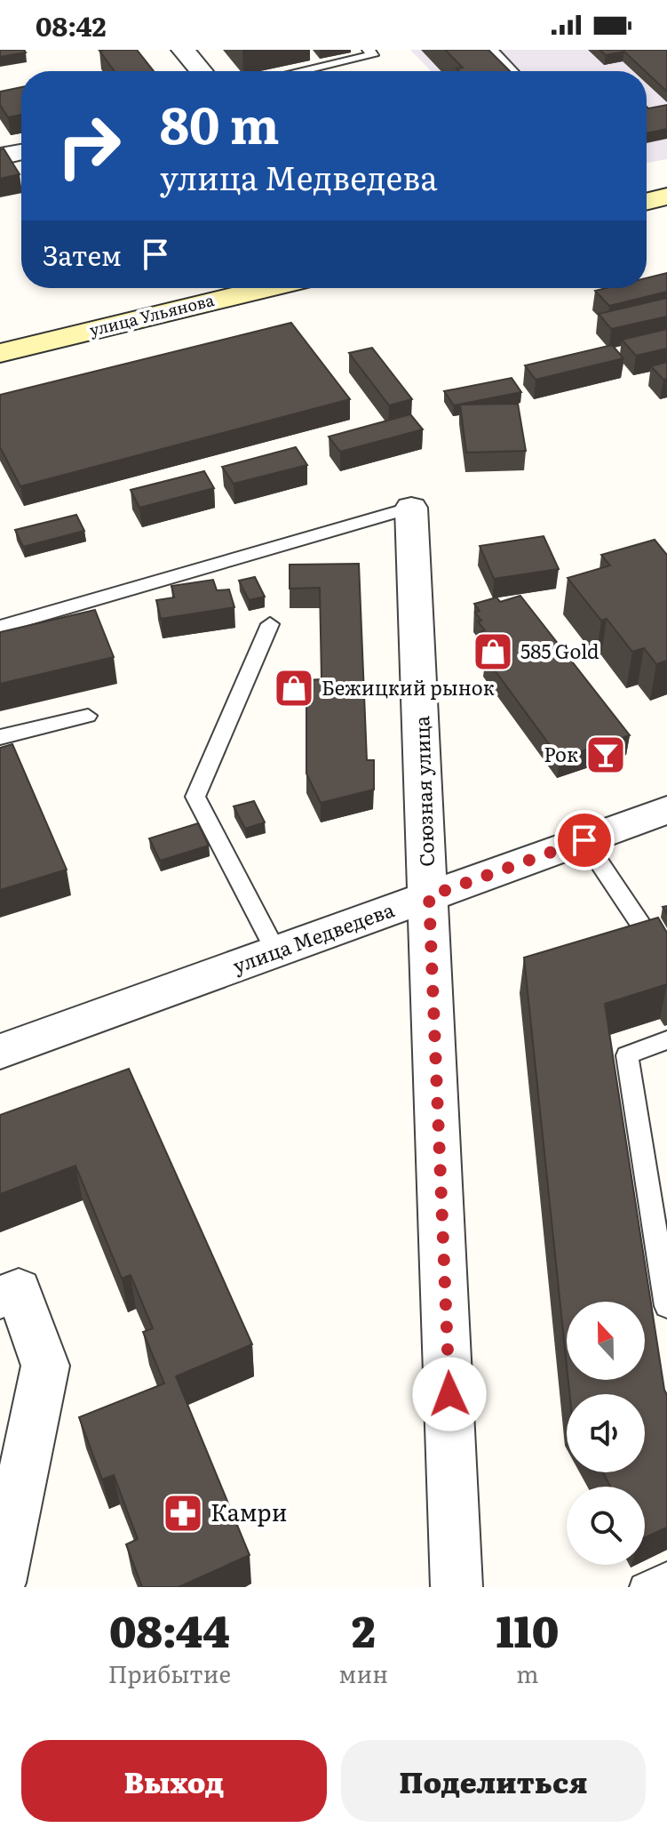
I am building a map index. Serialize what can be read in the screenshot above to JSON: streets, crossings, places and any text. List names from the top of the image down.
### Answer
{
  "streets": {
    "main road": ["улица Ульянова"],
    "street": ["Союзная улица", "улица Медведева"]
  },
  "crossings": [
    ["Союзная улица", "улица Медведева"]
  ],
  "places": {
    "shop": ["585 Gold", "Бежицкий рынок"],
    "bar": ["Рок"],
    "pharmacy": ["Камри"]
  },
  "north": "top",
  "page": {
    "status": "08:42",
    "turn": ["80 m", "улица Медведева"],
    "then": "Затем",
    "eta": [
      "08:44",
      "Прибытие",
      "2",
      "мин",
      "110",
      "m"
    ],
    "buttons": ["Выход", "Поделиться"]
  }
}
